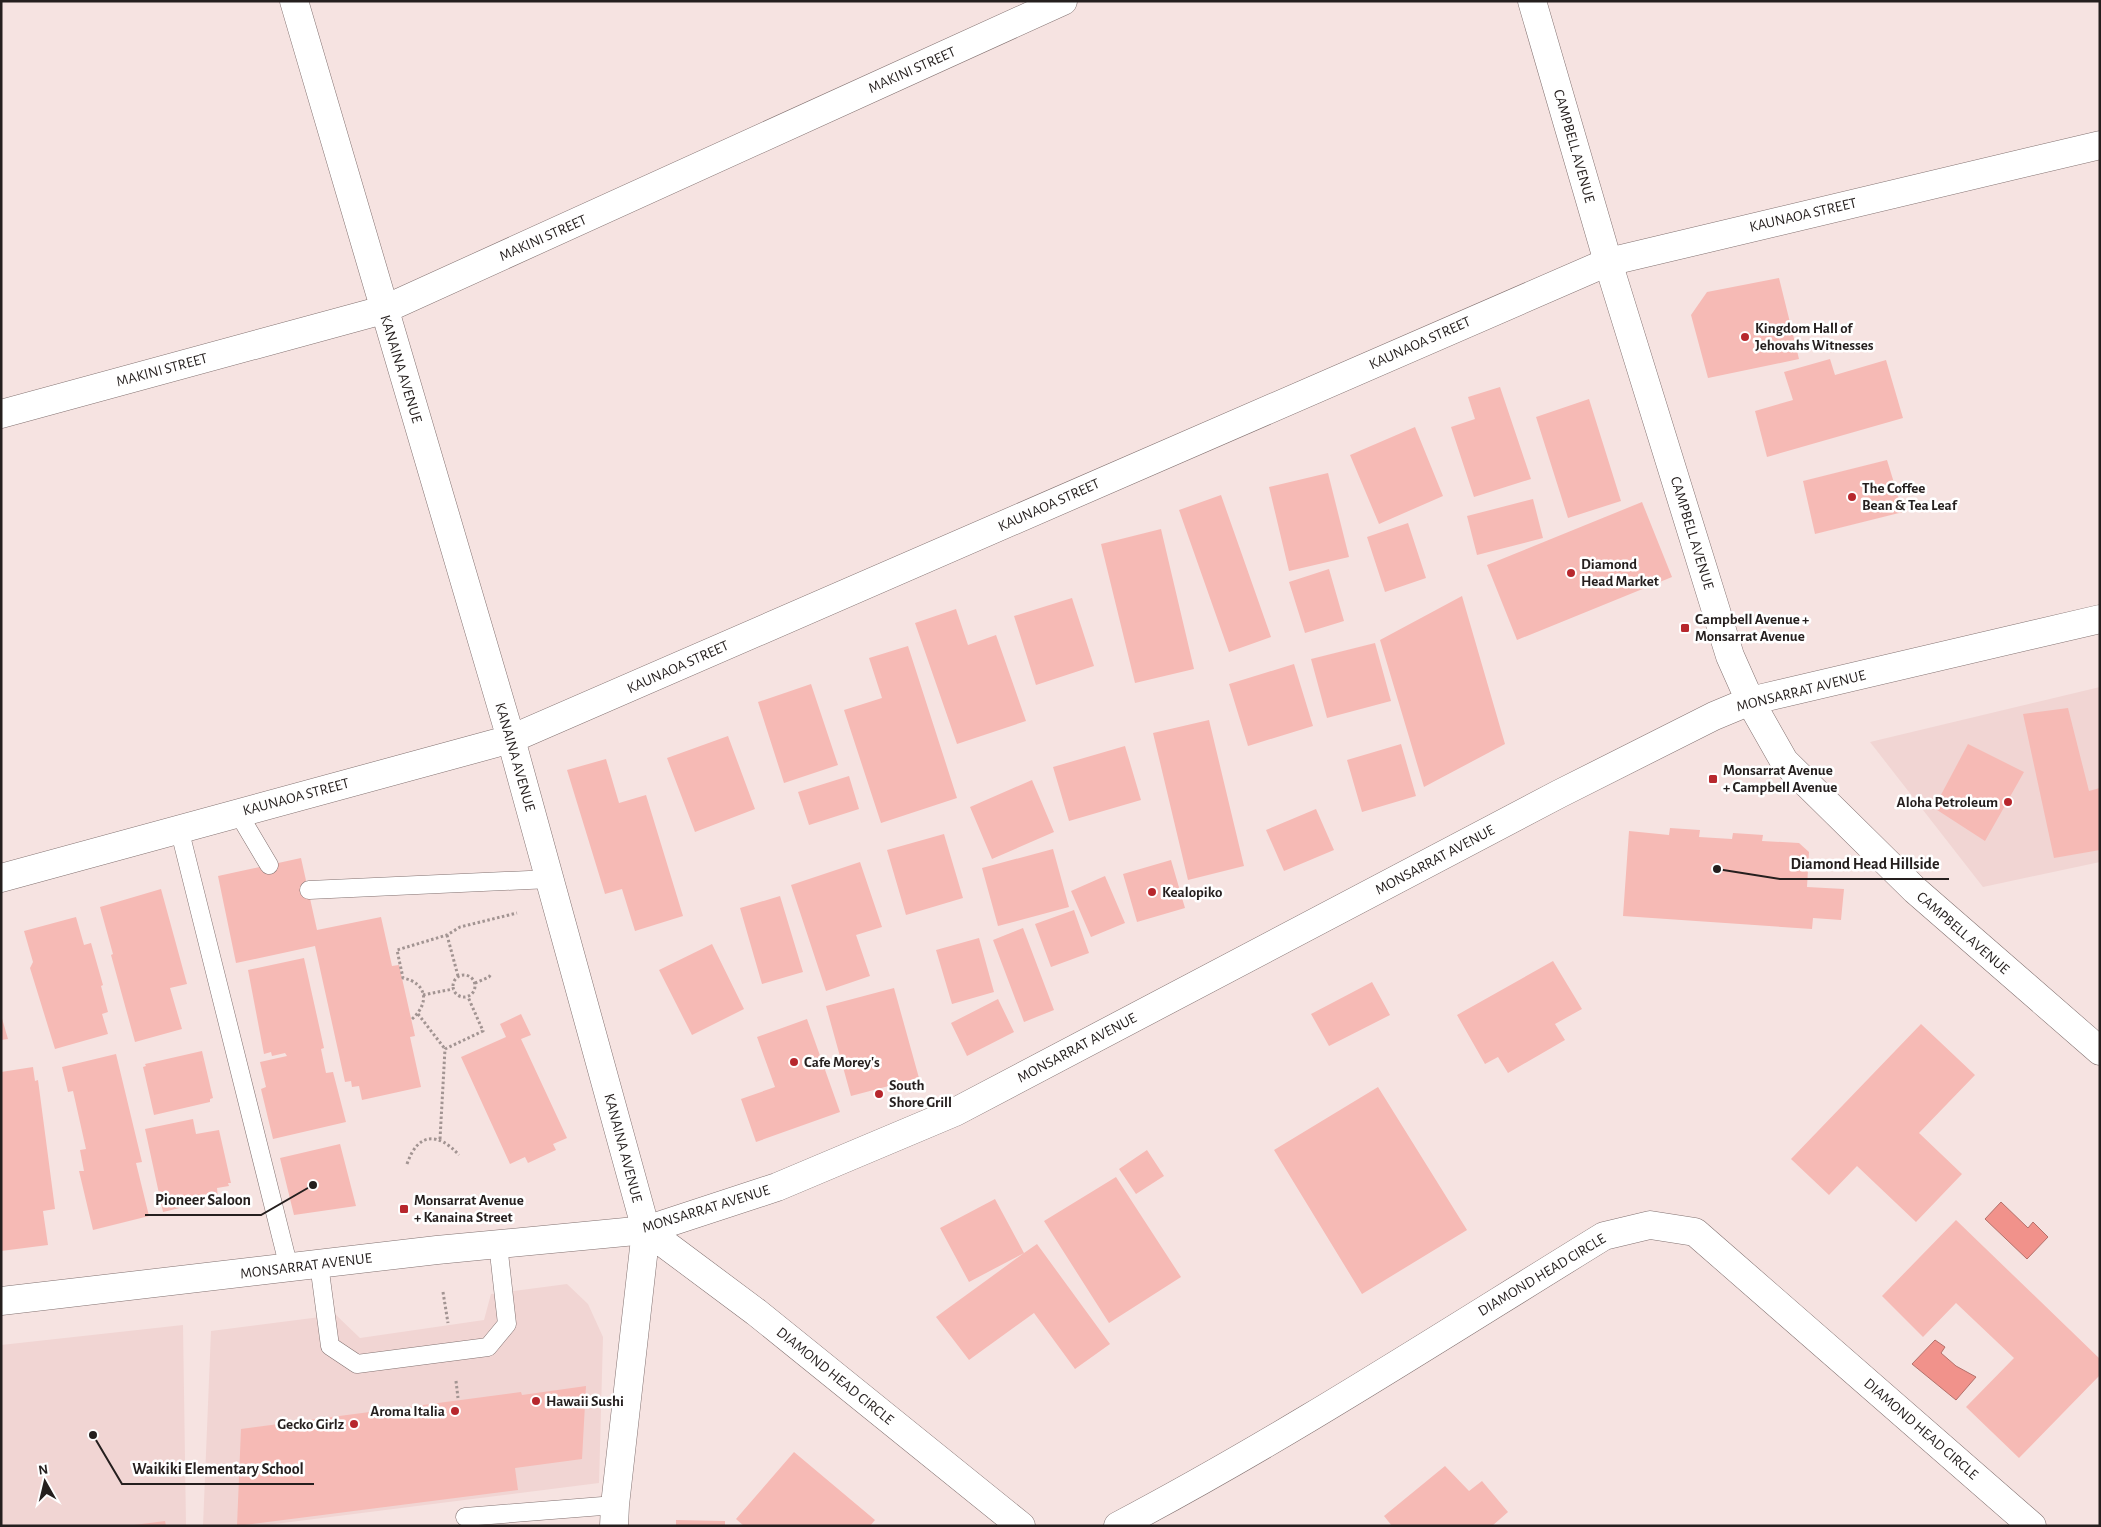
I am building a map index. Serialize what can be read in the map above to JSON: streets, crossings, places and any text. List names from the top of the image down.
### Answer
{
  "streets": {
    "street": [
      "MAKINI STREET",
      "CAMPBELL AVENUE",
      "KAUNAOA STREET",
      "KANAINA AVENUE",
      "MONSARRAT AVENUE",
      "DIAMOND HEAD CIRCLE"
    ]
  },
  "crossings": [
    ["MAKINI STREET", "KANAINA AVENUE"],
    ["CAMPBELL AVENUE", "KAUNAOA STREET"],
    ["CAMPBELL AVENUE", "MONSARRAT AVENUE"],
    ["KAUNAOA STREET", "KANAINA AVENUE"],
    ["KANAINA AVENUE", "MONSARRAT AVENUE"],
    ["KANAINA AVENUE", "DIAMOND HEAD CIRCLE"],
    ["MONSARRAT AVENUE", "DIAMOND HEAD CIRCLE"]
  ],
  "places": {
    "other": [
      "Kingdom Hall of Jehovahs Witnesses",
      "The Coffee Bean & Tea Leaf",
      "Diamond Head Market",
      "Aloha Petroleum",
      "Diamond Head Hillside",
      "Kealopiko",
      "Cafe Morey's",
      "South Shore Grill",
      "Pioneer Saloon",
      "Hawaii Sushi",
      "Aroma Italia",
      "Gecko Girlz",
      "Waikiki Elementary School"
    ],
    "transit": ["Campbell Avenue + Monsarrat Avenue", "Monsarrat Avenue + Campbell Avenue", "Monsarrat Avenue + Kanaina Street"]
  },
  "north": "top"
}
